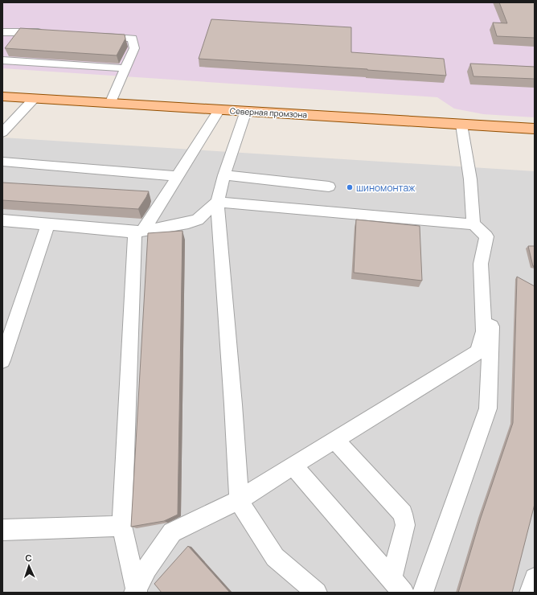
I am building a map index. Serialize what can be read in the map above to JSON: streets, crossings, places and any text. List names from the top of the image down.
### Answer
{
  "streets": {
    "main road": ["Северная промзона"]
  },
  "places": ["шиномонтаж"],
  "north": "top"
}
